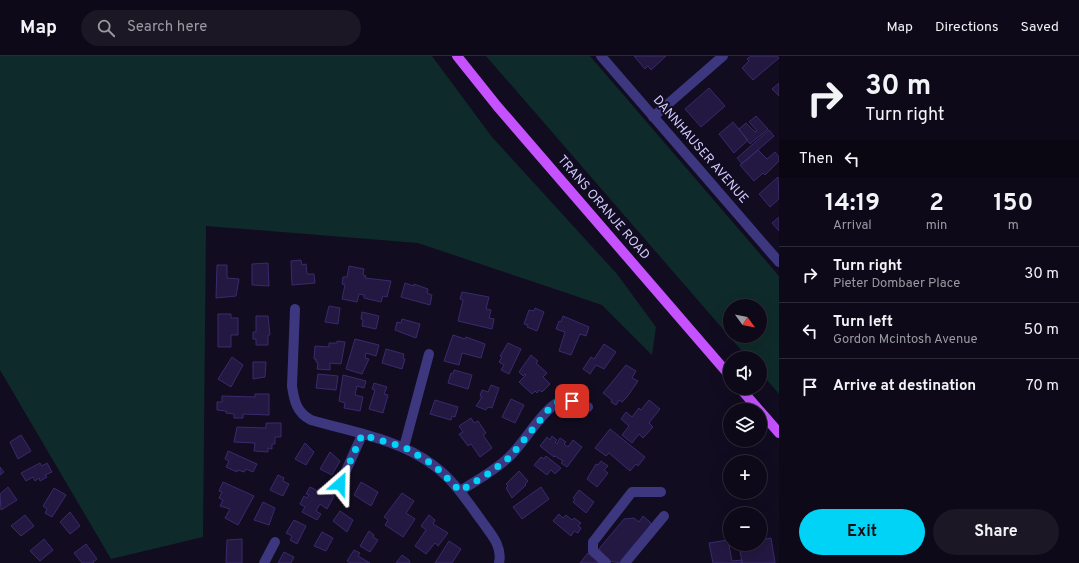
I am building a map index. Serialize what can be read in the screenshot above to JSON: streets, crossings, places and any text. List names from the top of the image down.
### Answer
{
  "streets": {
    "main road": ["TRANS ORANJE ROAD"],
    "street": ["DANNHAUSER AVENUE"]
  },
  "north": "bottom right",
  "page": {
    "header": "Map",
    "search": "Search here",
    "nav": ["Map", "Directions", "Saved"],
    "turn": ["30 m", "Turn right"],
    "then": "Then",
    "eta": [
      "14:19",
      "Arrival",
      "2",
      "min",
      "150",
      "m"
    ],
    "list": [
      {
        "name": "Turn right",
        "note": "Pieter Dombaer Place",
        "value": "30 m"
      },
      {
        "name": "Turn left",
        "note": "Gordon Mcintosh Avenue",
        "value": "50 m"
      },
      {
        "name": "Arrive at destination",
        "value": "70 m"
      }
    ],
    "map_buttons": ["+", "−"],
    "buttons": ["Exit", "Share"]
  }
}
